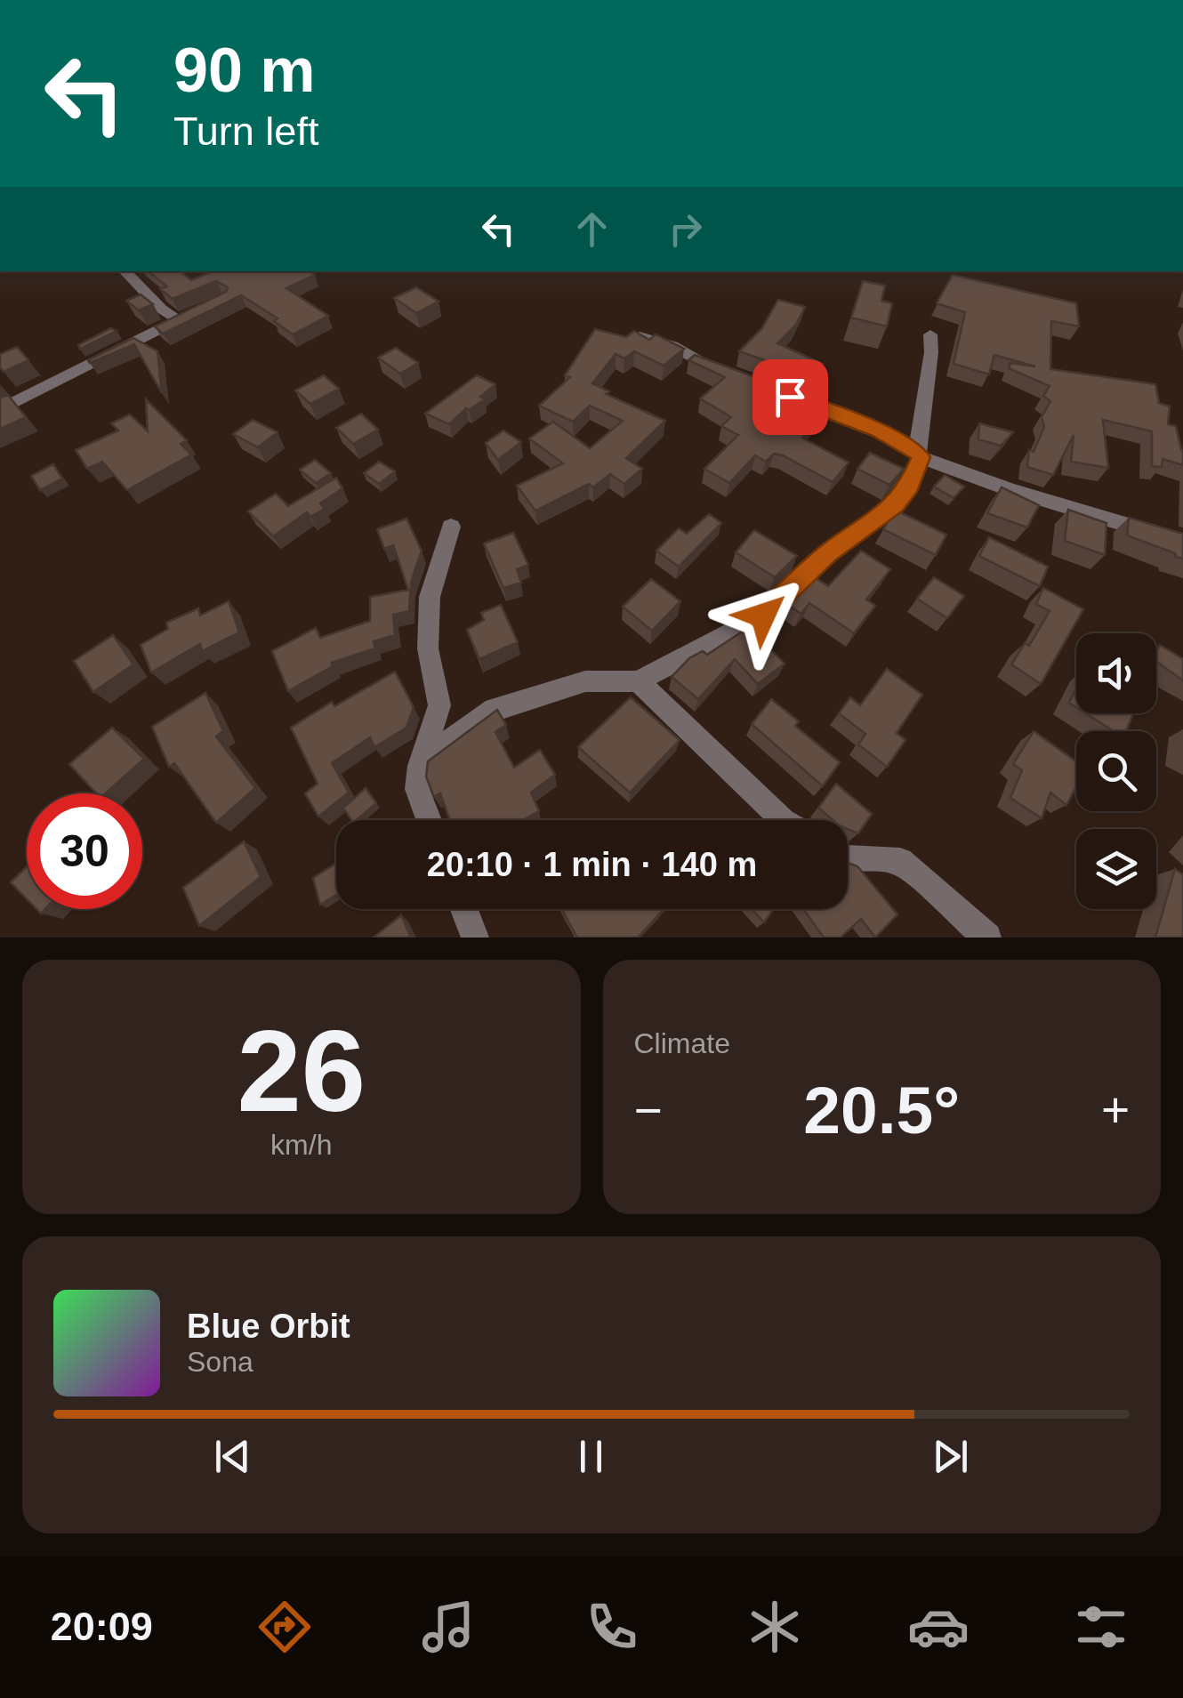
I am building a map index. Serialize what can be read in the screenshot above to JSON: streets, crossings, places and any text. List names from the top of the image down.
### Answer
{
  "page": {
    "turn": ["90 m", "Turn left"],
    "limit": "30",
    "trip": "20:10 · 1 min · 140 m",
    "tile": [
      ["26", "km/h"],
      "Climate"
    ],
    "heat": ["−", "20.5°", "+"],
    "song": ["Blue Orbit", "Sona"],
    "tabs": "20:09"
  }
}
